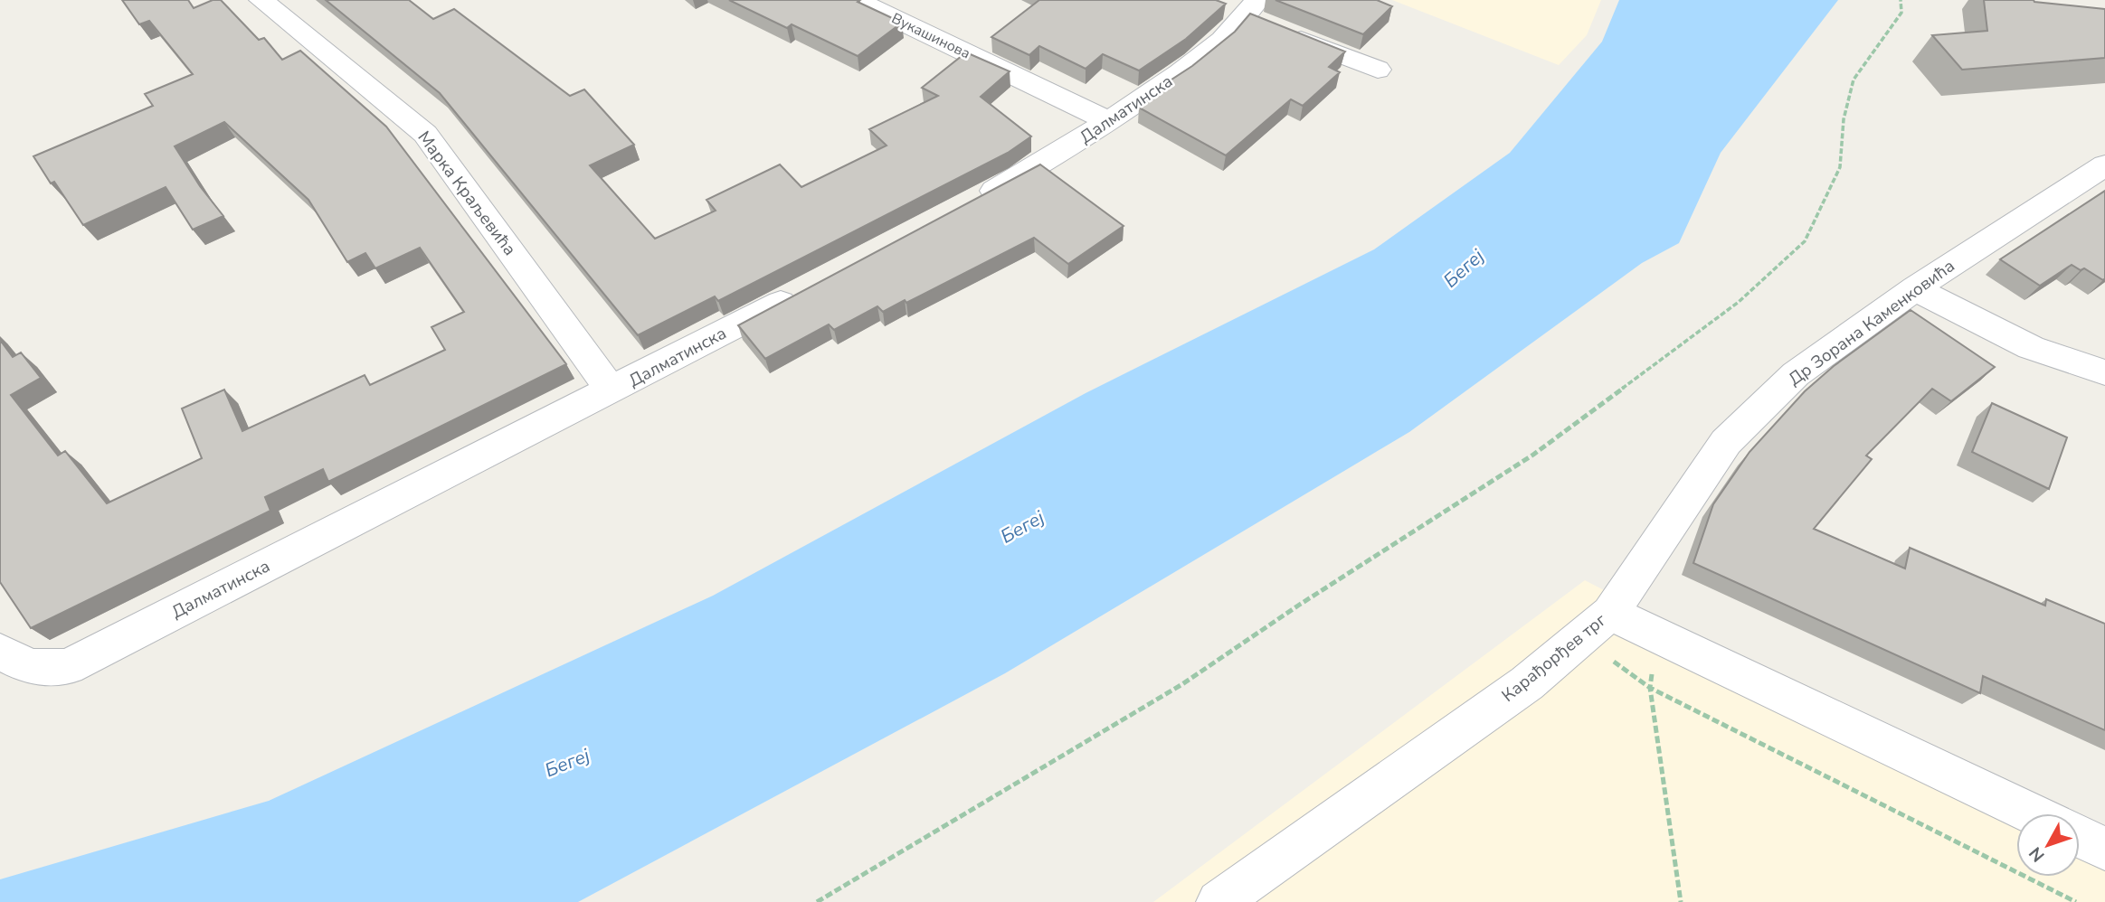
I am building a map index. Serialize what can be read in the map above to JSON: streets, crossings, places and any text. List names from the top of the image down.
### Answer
{
  "streets": {
    "street": [
      "Вукашинова",
      "Далматинска",
      "Марка Краљевића",
      "Др Зорана Каменковића",
      "Карађорђев трг"
    ]
  },
  "crossings": [
    ["Вукашинова", "Далматинска"],
    ["Далматинска", "Марка Краљевића"],
    ["Др Зорана Каменковића", "Карађорђев трг"]
  ],
  "water": ["Бегеј"],
  "north": "bottom left"
}
